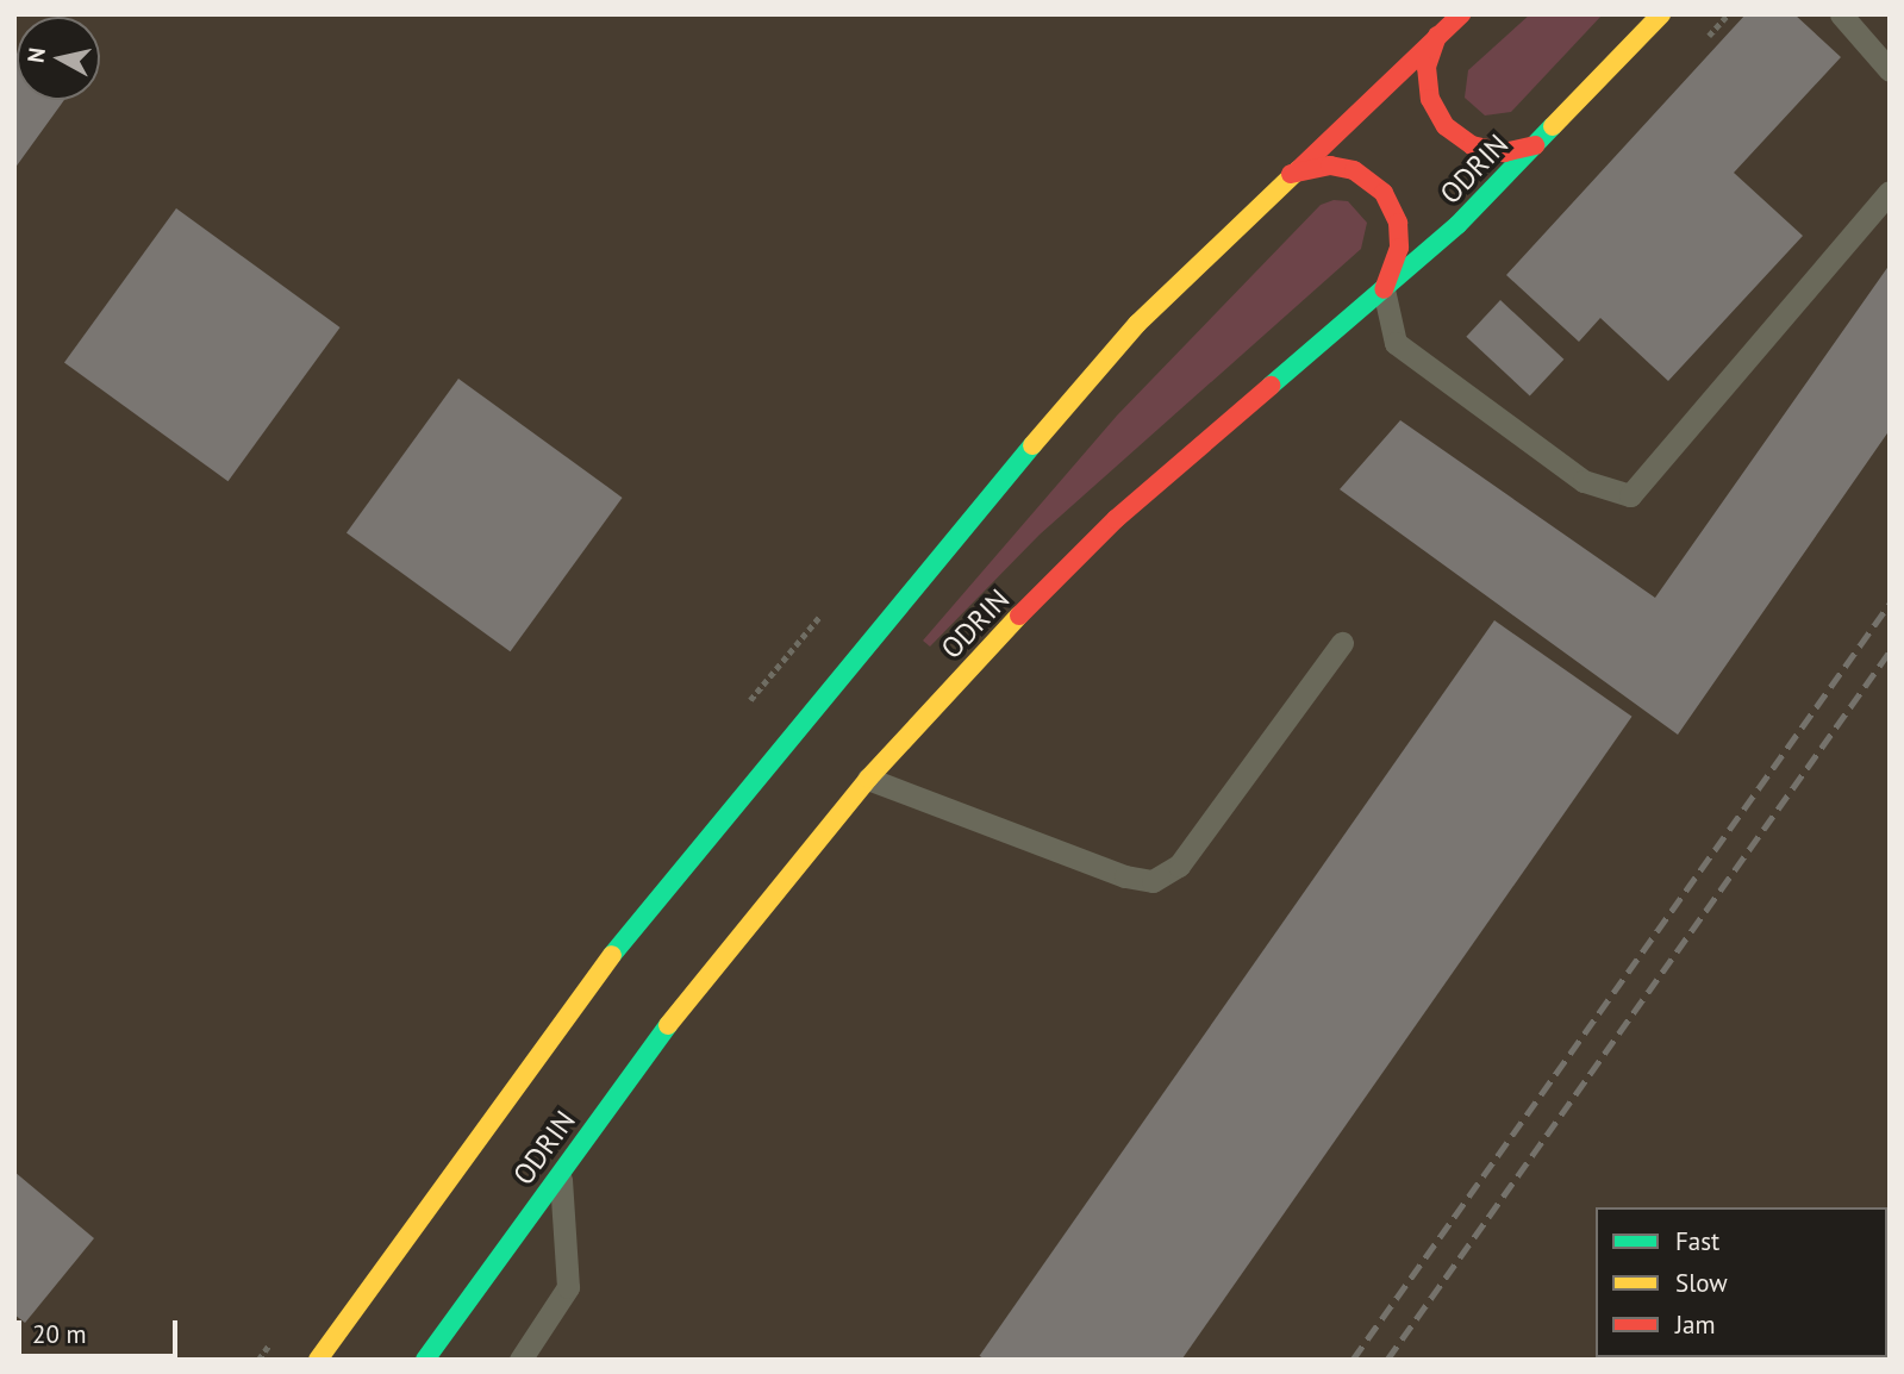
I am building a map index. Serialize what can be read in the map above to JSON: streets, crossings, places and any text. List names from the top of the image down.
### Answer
{
  "streets": {
    "main road": ["ODRIN"]
  },
  "legend": ["Fast", "Slow", "Jam"],
  "scale_bar": "20 m",
  "north": "left"
}
